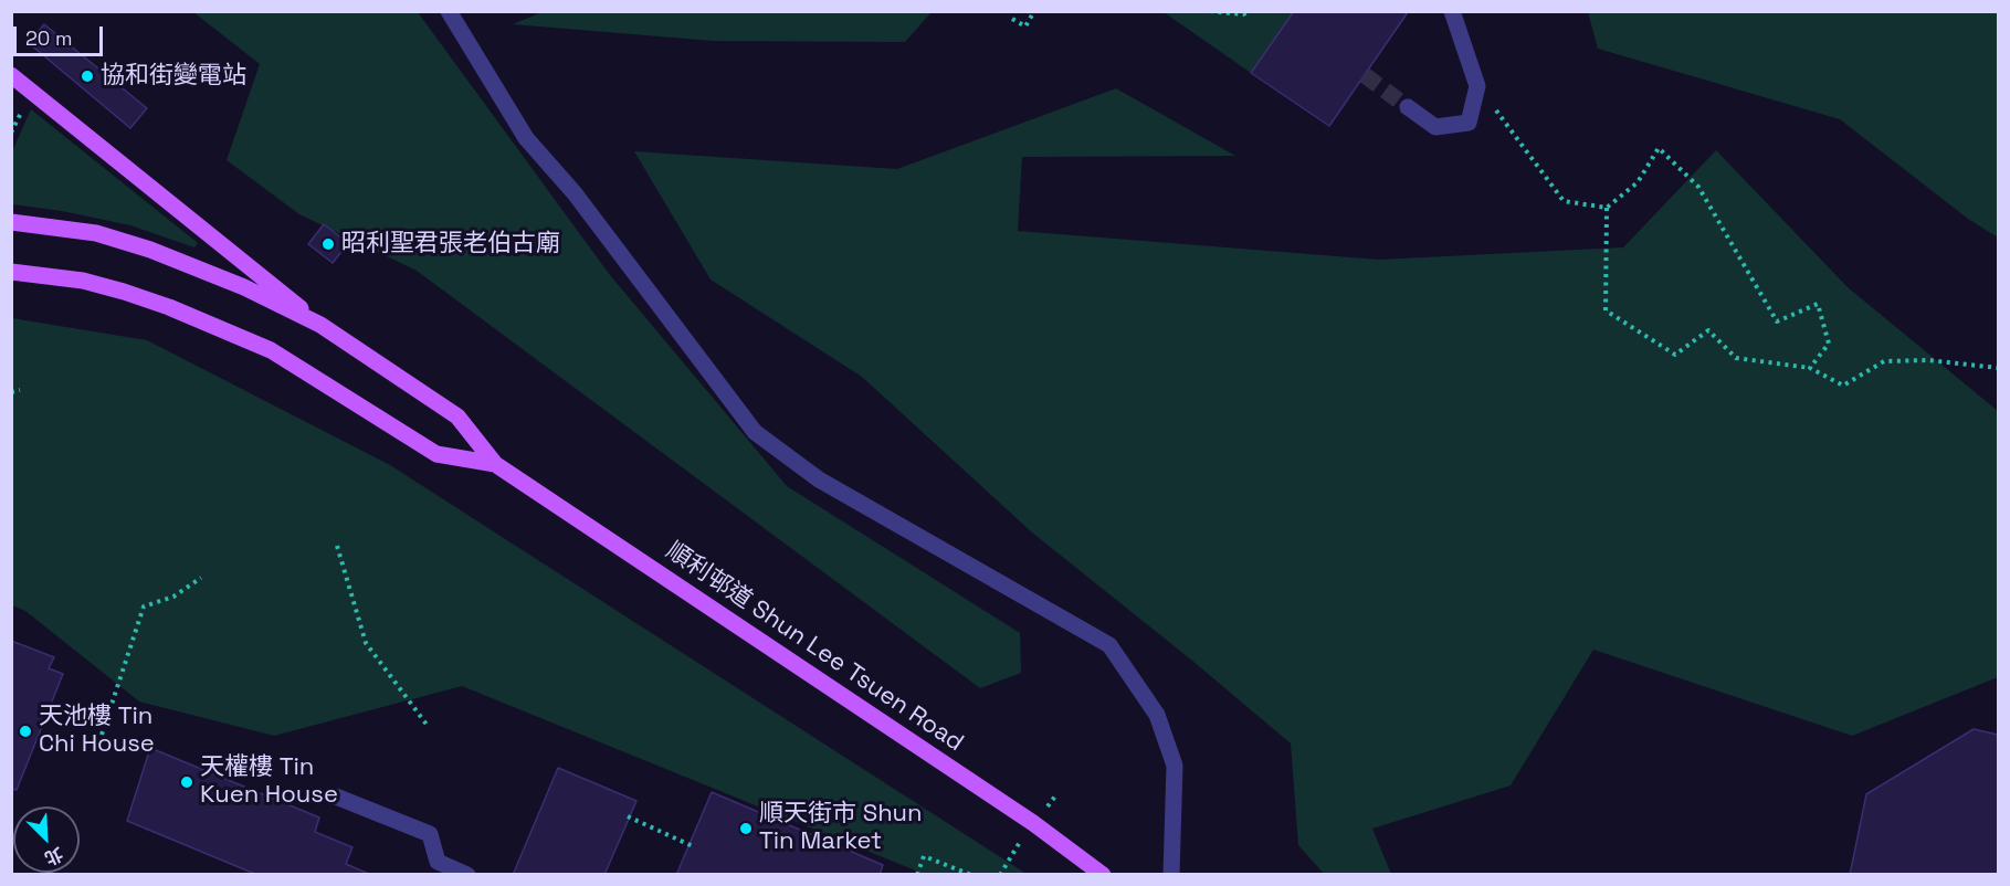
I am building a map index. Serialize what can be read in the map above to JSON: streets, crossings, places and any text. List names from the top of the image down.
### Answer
{
  "streets": {
    "main road": ["順利邨道 Shun Lee Tsuen Road"]
  },
  "places": [
    "協和街變電站",
    "昭利聖君張老伯古廟",
    "天池樓 Tin Chi House",
    "天權樓 Tin Kuen House",
    "順天街市 Shun Tin Market"
  ],
  "scale_bar": "20 m",
  "north": "bottom right"
}
